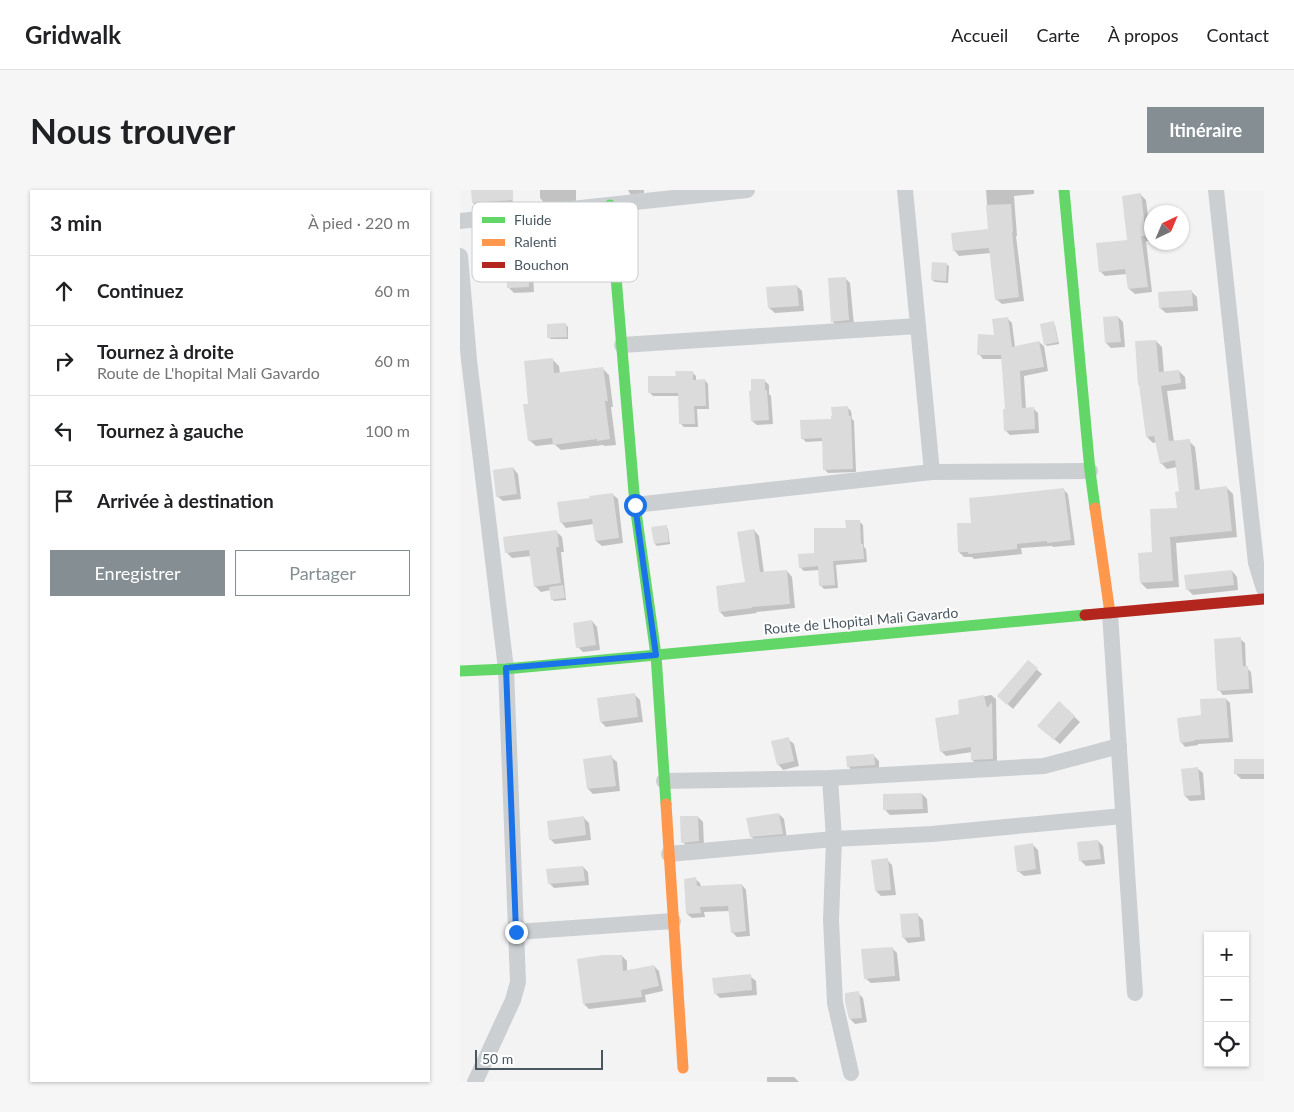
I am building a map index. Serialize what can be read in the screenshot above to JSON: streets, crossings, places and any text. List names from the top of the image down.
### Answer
{
  "streets": {
    "street": ["Route de L'hopital Mali Gavardo"]
  },
  "legend": ["Fluide", "Ralenti", "Bouchon"],
  "scale_bar": "50 m",
  "north": "top right",
  "page": {
    "header": "Gridwalk",
    "nav": [
      "Accueil",
      "Carte",
      "À propos",
      "Contact"
    ],
    "buttons": [
      "Itinéraire",
      ["Enregistrer", "Partager"]
    ],
    "title": "Nous trouver",
    "heading": ["3 min", "À pied · 220 m"],
    "list": [
      ["Continuez", "60 m"],
      ["Tournez à droite", "Route de L'hopital Mali Gavardo", "60 m"],
      ["Tournez à gauche", "100 m"],
      "Arrivée à destination"
    ],
    "map_buttons": ["+", "−"],
    "scale": "50 m"
  }
}
